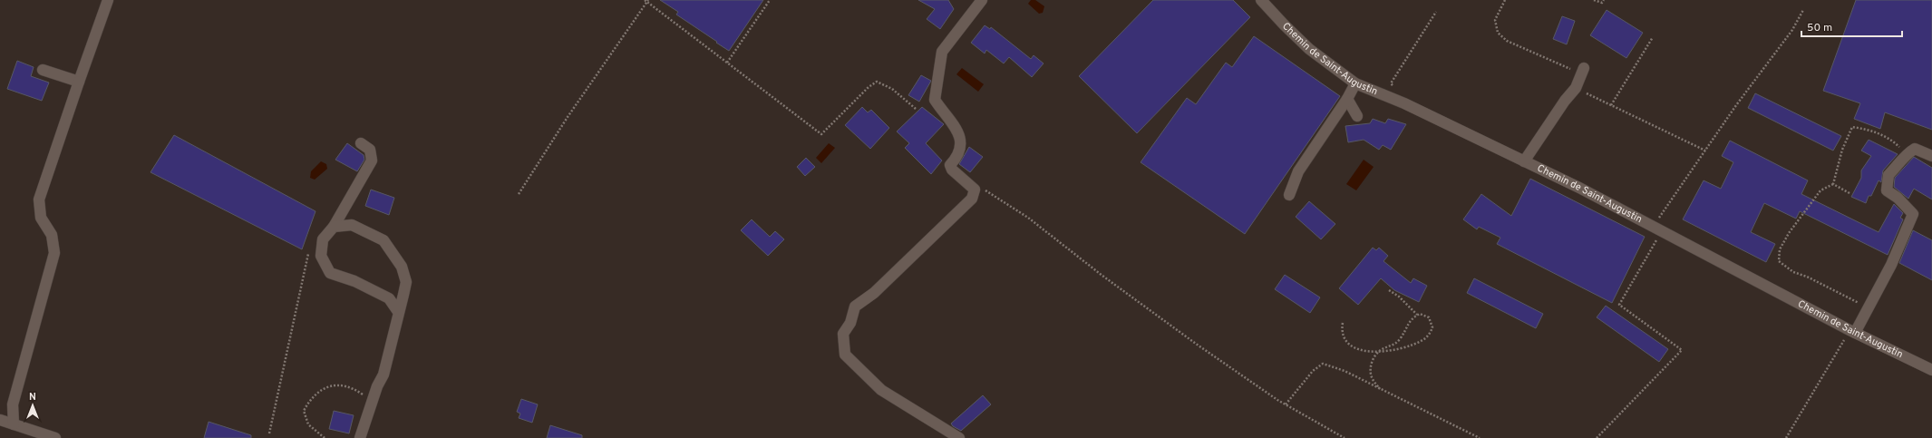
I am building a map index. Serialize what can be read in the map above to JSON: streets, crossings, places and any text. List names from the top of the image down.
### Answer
{
  "streets": {
    "street": ["Chemin de Saint-Augustin"]
  },
  "scale_bar": "50 m",
  "north": "top"
}
